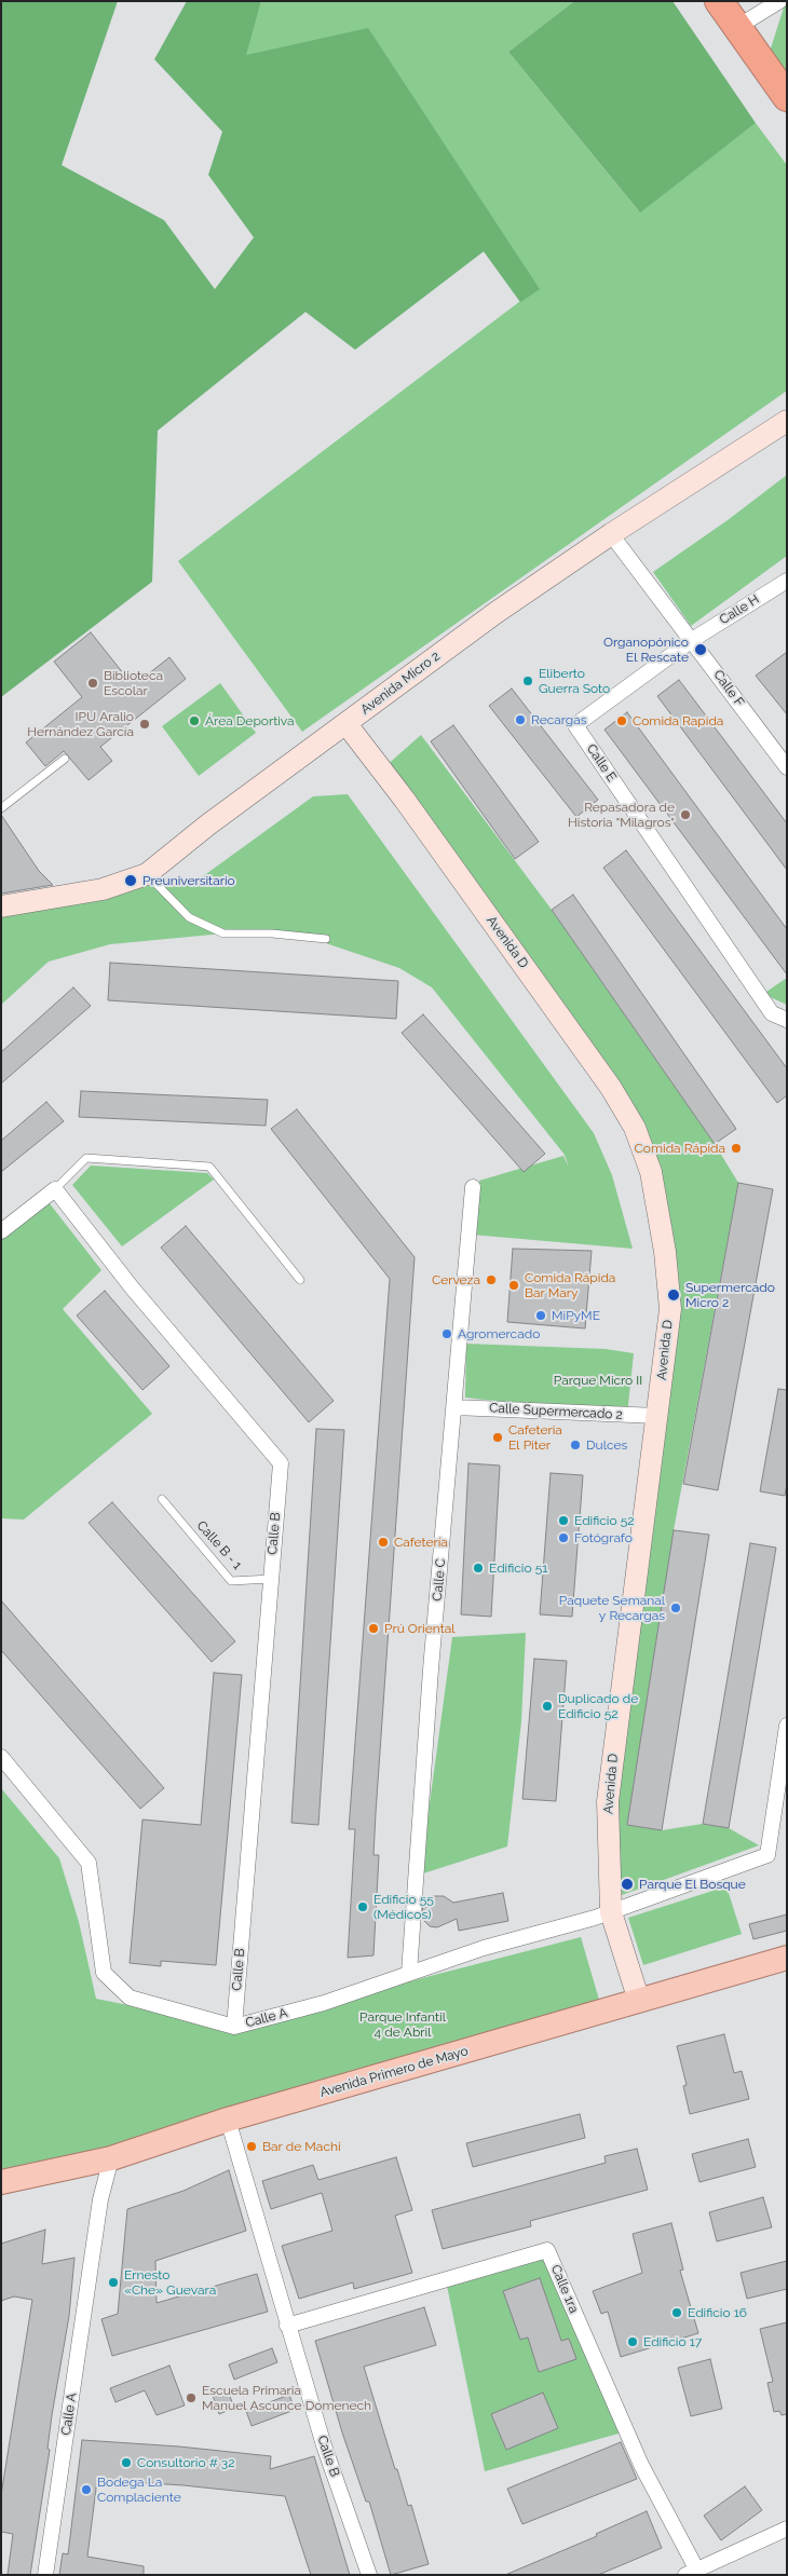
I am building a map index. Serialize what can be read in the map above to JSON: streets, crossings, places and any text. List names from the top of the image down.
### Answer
{
  "streets": {
    "main road": ["Avenida Primero de Mayo"],
    "street": [
      "Calle H",
      "Avenida Micro 2",
      "Calle F",
      "Calle E",
      "Avenida D",
      "Calle Supermercado 2",
      "Calle B",
      "Calle C",
      "Calle A",
      "Calle 1ra"
    ],
    "lane": ["Calle B - 1"]
  },
  "crossings": [
    ["Calle H", "Calle F"],
    ["Calle H", "Calle E"],
    ["Avenida Micro 2", "Calle F"],
    ["Avenida Micro 2", "Avenida D"],
    ["Calle F", "Calle E"],
    ["Avenida D", "Calle Supermercado 2"],
    ["Avenida D", "Calle A"],
    ["Avenida D", "Avenida Primero de Mayo"],
    ["Calle Supermercado 2", "Calle C"],
    ["Calle B", "Calle B - 1"],
    ["Calle B", "Calle A"],
    ["Calle B", "Avenida Primero de Mayo"],
    ["Calle B", "Calle 1ra"],
    ["Calle C", "Calle A"],
    ["Calle A", "Avenida Primero de Mayo"]
  ],
  "parks": ["Parque Micro II", "Parque Infantil 4 de Abril"],
  "places": [
    "Organopónico El Rescate",
    "Eliberto Guerra Soto",
    "Biblioteca Escolar",
    "Recargas",
    "Área Deportiva",
    "Comida Rapida",
    "IPU Aralio Hernández García",
    "Repasadora de Historia \"Milagros\"",
    "Preuniversitario",
    "Comida Rápida",
    "Cerveza",
    "Comida Rápida Bar Mary",
    "Supermercado Micro 2",
    "MiPyME",
    "Agromercado",
    "Cafeteria El Piter",
    "Dulces",
    "Edificio 52",
    "Fotógrafo",
    "Cafetería",
    "Edificio 51",
    "Paquete Semanal y Recargas",
    "Prú Oriental",
    "Duplicado de Edificio 52",
    "Parque El Bosque",
    "Edificio 55 (Médicos)",
    "Bar de Machi",
    "Ernesto «Che» Guevara",
    "Edificio 16",
    "Edificio 17",
    "Escuela Primaria Manuel Ascunce Domenech",
    "Consultorio # 32",
    "Bodega La Complaciente"
  ]
}
